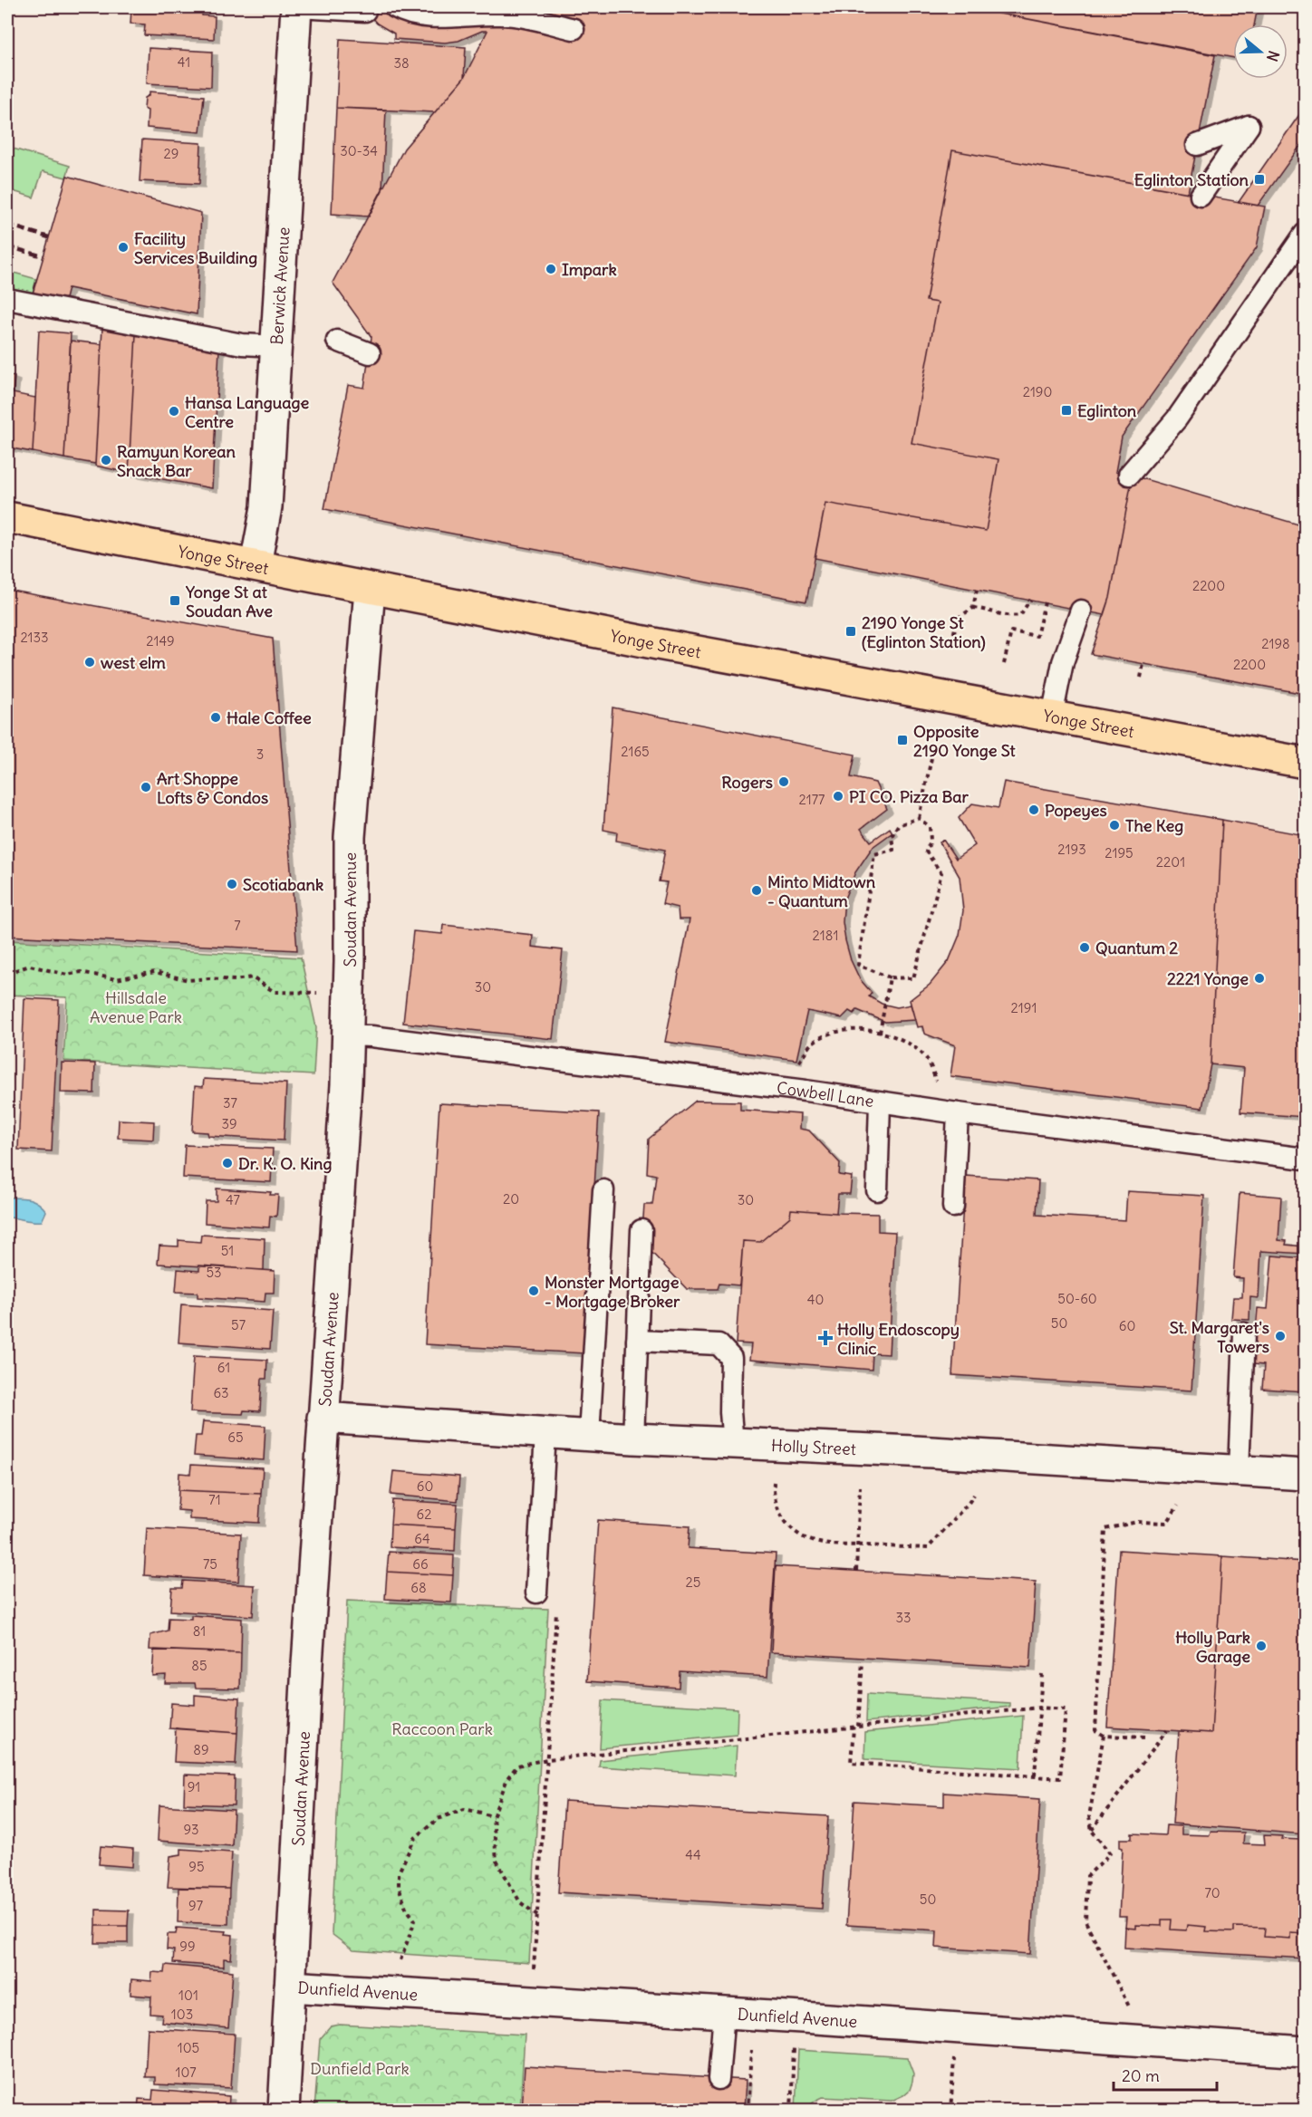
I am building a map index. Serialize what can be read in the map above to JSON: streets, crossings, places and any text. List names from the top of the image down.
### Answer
{
  "streets": {
    "main road": ["Yonge Street"],
    "street": [
      "Berwick Avenue",
      "Soudan Avenue",
      "Holly Street",
      "Dunfield Avenue"
    ],
    "lane": ["Cowbell Lane"]
  },
  "crossings": [
    ["Berwick Avenue", "Yonge Street"],
    ["Yonge Street", "Soudan Avenue"],
    ["Soudan Avenue", "Cowbell Lane"],
    ["Soudan Avenue", "Holly Street"],
    ["Soudan Avenue", "Dunfield Avenue"]
  ],
  "parks": ["Hillsdale Avenue Park", "Raccoon Park", "Dunfield Park"],
  "places": {
    "transit": [
      "Eglinton Station",
      "Eglinton",
      "Yonge St at Soudan Ave",
      "2190 Yonge St (Eglinton Station)",
      "Opposite 2190 Yonge St"
    ],
    "other": [
      "Facility Services Building",
      "Impark",
      "Hansa Language Centre",
      "Ramyun Korean Snack Bar",
      "west elm",
      "Hale Coffee",
      "Rogers",
      "Art Shoppe Lofts & Condos",
      "PI CO. Pizza Bar",
      "Popeyes",
      "The Keg",
      "Scotiabank",
      "Minto Midtown - Quantum",
      "Quantum 2",
      "2221 Yonge",
      "Dr. K. O. King",
      "Monster Mortgage - Mortgage Broker",
      "St. Margaret's Towers",
      "Holly Park Garage"
    ],
    "health": ["Holly Endoscopy Clinic"]
  },
  "house_numbers": [
    "41",
    "38",
    "30-34",
    "29",
    "2190",
    "2200",
    "2133",
    "2149",
    "2198",
    "2200",
    "2165",
    "3",
    "2177",
    "2193",
    "2195",
    "2201",
    "7",
    "2181",
    "30",
    "2191",
    "37",
    "39",
    "20",
    "47",
    "30",
    "51",
    "53",
    "50-60",
    "40",
    "50",
    "57",
    "60",
    "61",
    "63",
    "65",
    "60",
    "71",
    "62",
    "64",
    "75",
    "66",
    "25",
    "68",
    "33",
    "81",
    "85",
    "89",
    "91",
    "93",
    "44",
    "95",
    "70",
    "50",
    "97",
    "99",
    "101",
    "103",
    "105",
    "107"
  ],
  "scale_bar": "20 m",
  "north": "right"
}
